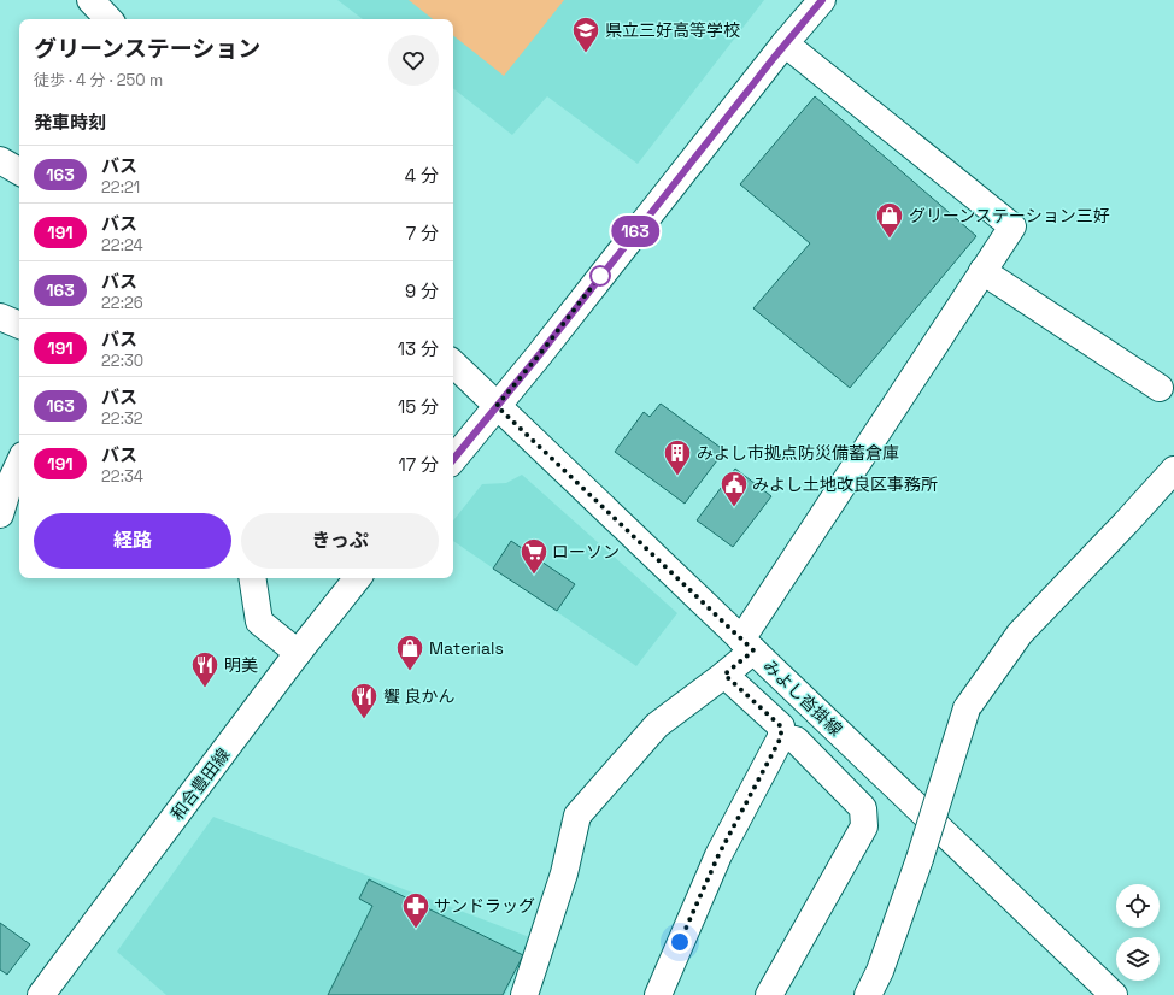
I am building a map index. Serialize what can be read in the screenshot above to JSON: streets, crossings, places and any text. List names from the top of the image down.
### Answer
{
  "streets": {
    "street": ["みよし沓掛線", "和合豊田線"]
  },
  "places": {
    "school or university": ["県立三好高等学校"],
    "shop": ["グリーンステーション三好", "Materials"],
    "building": ["みよし市拠点防災備蓄倉庫"],
    "public building": ["みよし土地改良区事務所"],
    "supermarket": ["ローソン"],
    "restaurant": ["明美", "饗 良かん"],
    "pharmacy": ["サンドラッグ"]
  },
  "lines": ["bus line 163"],
  "page": {
    "on_map": "163",
    "heading": [
      ["グリーンステーション", "徒歩 · 4 分 · 250 m"],
      "発車時刻"
    ],
    "list": [
      {
        "mark": "163",
        "name": "バス",
        "note": "22:21",
        "value": "4 分"
      },
      {
        "mark": "191",
        "name": "バス",
        "note": "22:24",
        "value": "7 分"
      },
      {
        "mark": "163",
        "name": "バス",
        "note": "22:26",
        "value": "9 分"
      },
      {
        "mark": "191",
        "name": "バス",
        "note": "22:30",
        "value": "13 分"
      },
      {
        "mark": "163",
        "name": "バス",
        "note": "22:32",
        "value": "15 分"
      },
      {
        "mark": "191",
        "name": "バス",
        "note": "22:34",
        "value": "17 分"
      }
    ],
    "buttons": ["経路", "きっぷ"]
  }
}
